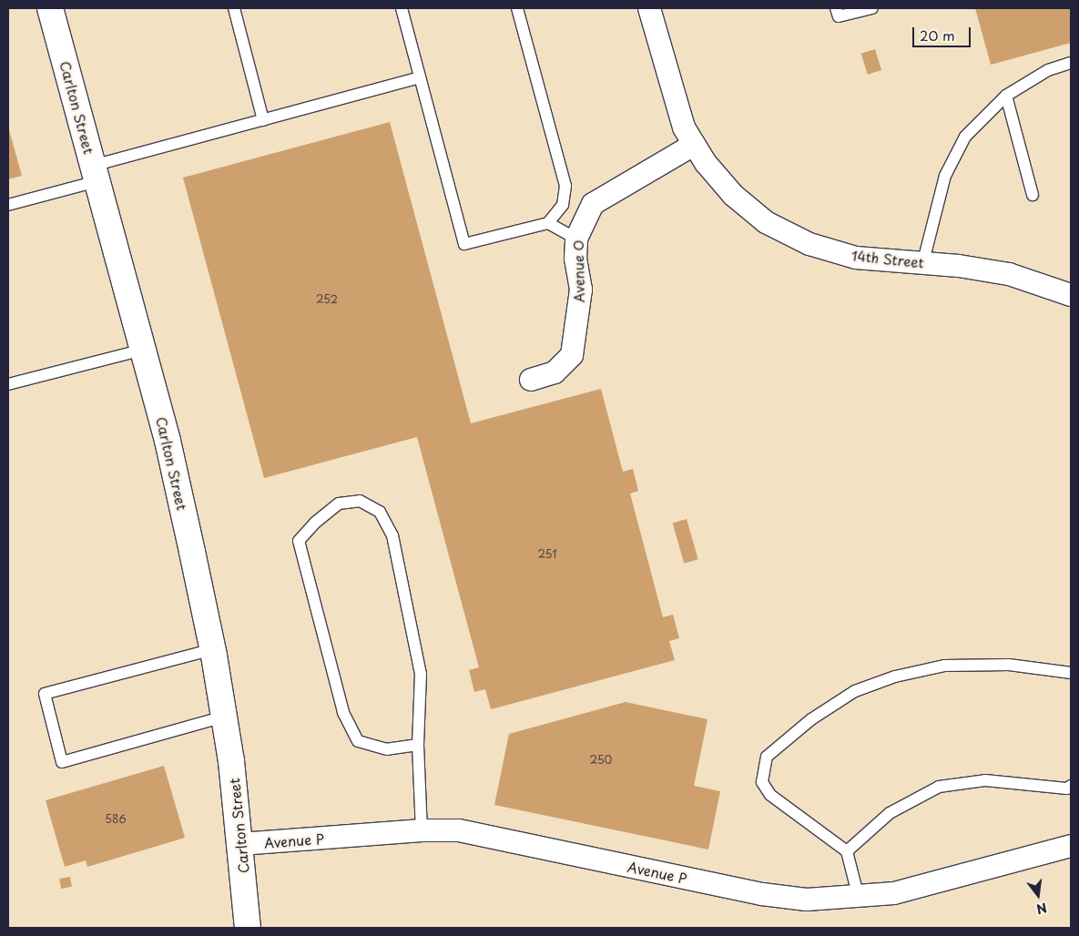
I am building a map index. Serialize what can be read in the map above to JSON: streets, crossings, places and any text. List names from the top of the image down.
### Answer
{
  "streets": {
    "street": [
      "Carlton Street",
      "14th Street",
      "Avenue O",
      "Avenue P"
    ]
  },
  "crossings": [
    ["Carlton Street", "Avenue P"],
    ["14th Street", "Avenue O"]
  ],
  "house_numbers": [
    "252",
    "251",
    "250",
    "586"
  ],
  "scale_bar": "20 m",
  "north": "bottom"
}
